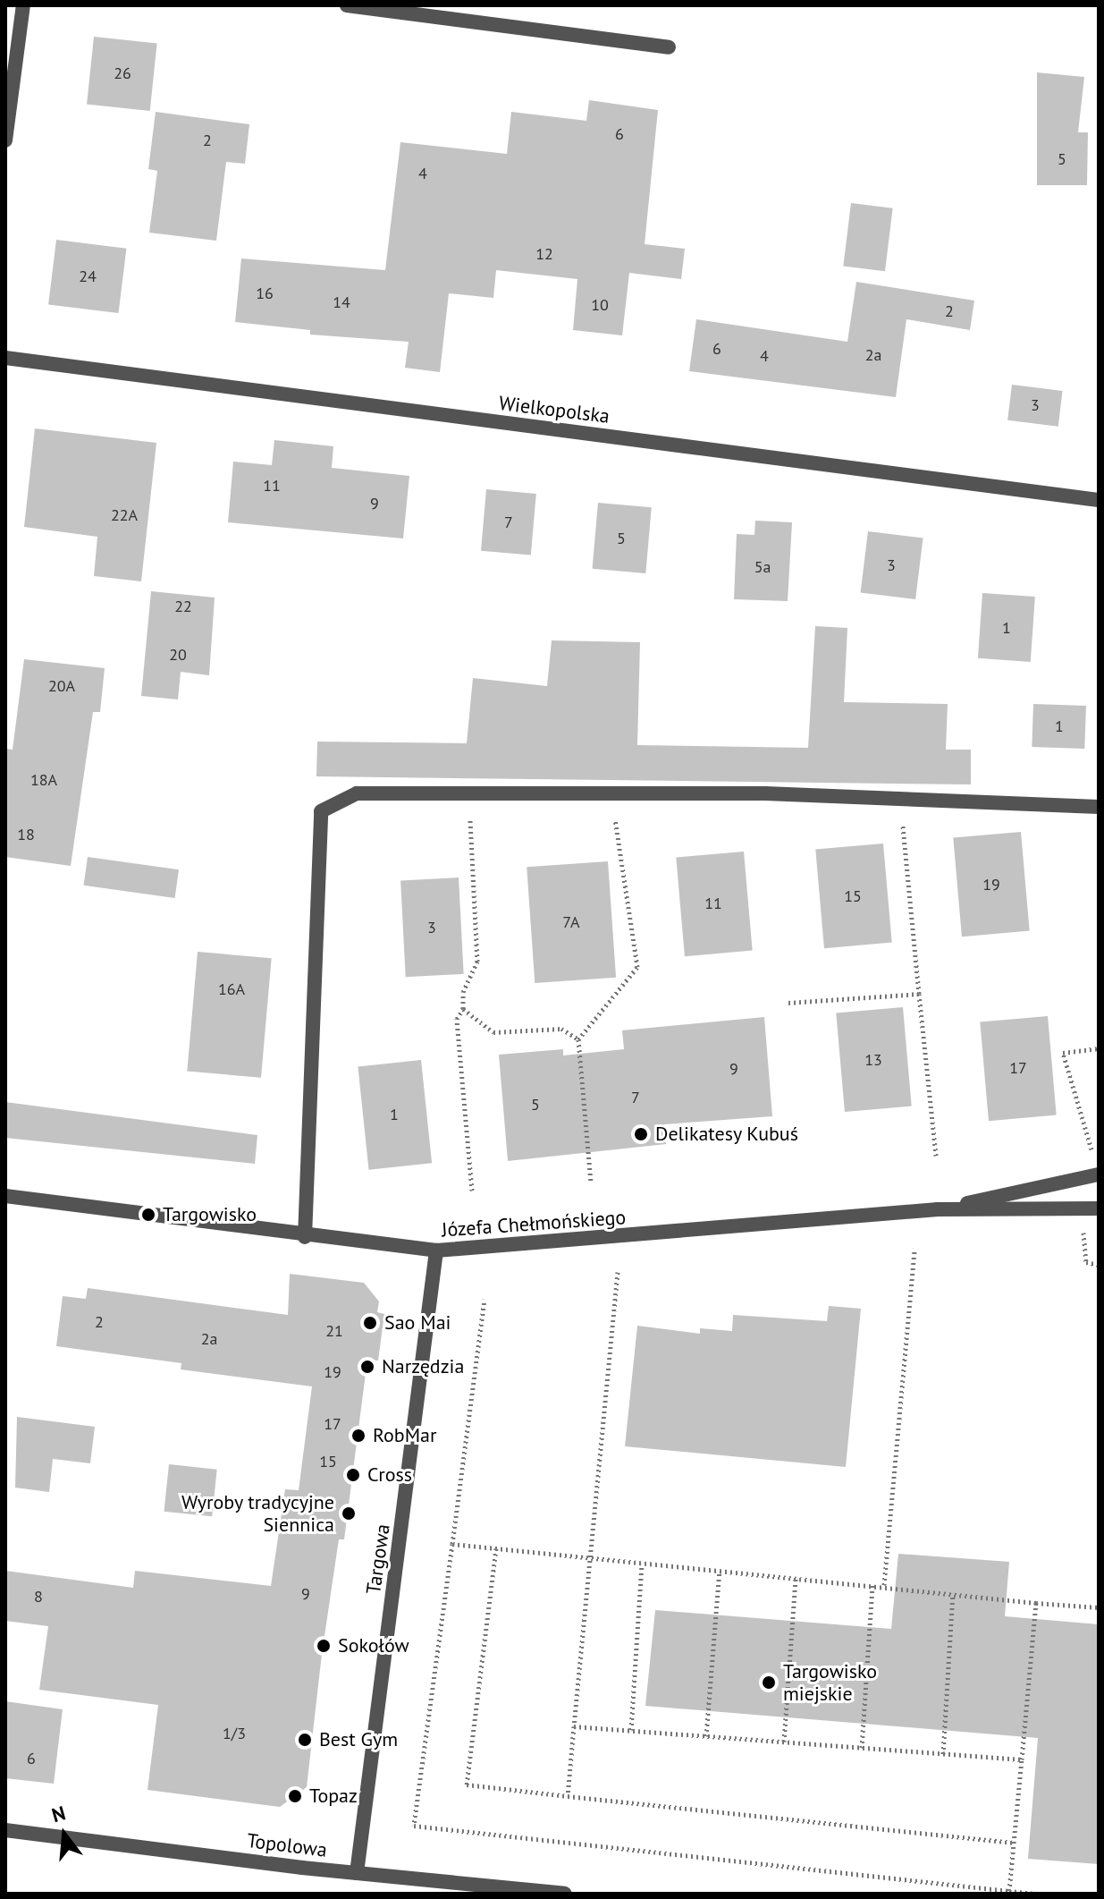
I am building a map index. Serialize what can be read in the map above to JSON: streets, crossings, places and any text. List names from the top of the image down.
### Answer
{
  "streets": {
    "street": [
      "Wielkopolska",
      "Józefa Chełmońskiego",
      "Targowa",
      "Topolowa"
    ]
  },
  "crossings": [
    ["Józefa Chełmońskiego", "Targowa"],
    ["Targowa", "Topolowa"]
  ],
  "places": [
    "Delikatesy Kubuś",
    "Targowisko",
    "Sao Mai",
    "Narzędzia",
    "RobMar",
    "Cross",
    "Wyroby tradycyjne Siennica",
    "Sokołów",
    "Targowisko miejskie",
    "Best Gym",
    "Topaz"
  ],
  "house_numbers": [
    "26",
    "6",
    "2",
    "5",
    "4",
    "12",
    "24",
    "16",
    "14",
    "10",
    "2",
    "6",
    "2a",
    "4",
    "3",
    "11",
    "9",
    "22A",
    "7",
    "5",
    "3",
    "5a",
    "22",
    "1",
    "20",
    "20A",
    "1",
    "18A",
    "18",
    "19",
    "15",
    "11",
    "7A",
    "3",
    "16A",
    "13",
    "17",
    "9",
    "7",
    "5",
    "1",
    "2",
    "21",
    "2a",
    "19",
    "17",
    "15",
    "9",
    "8",
    "1/3",
    "6"
  ],
  "north": "top"
}
